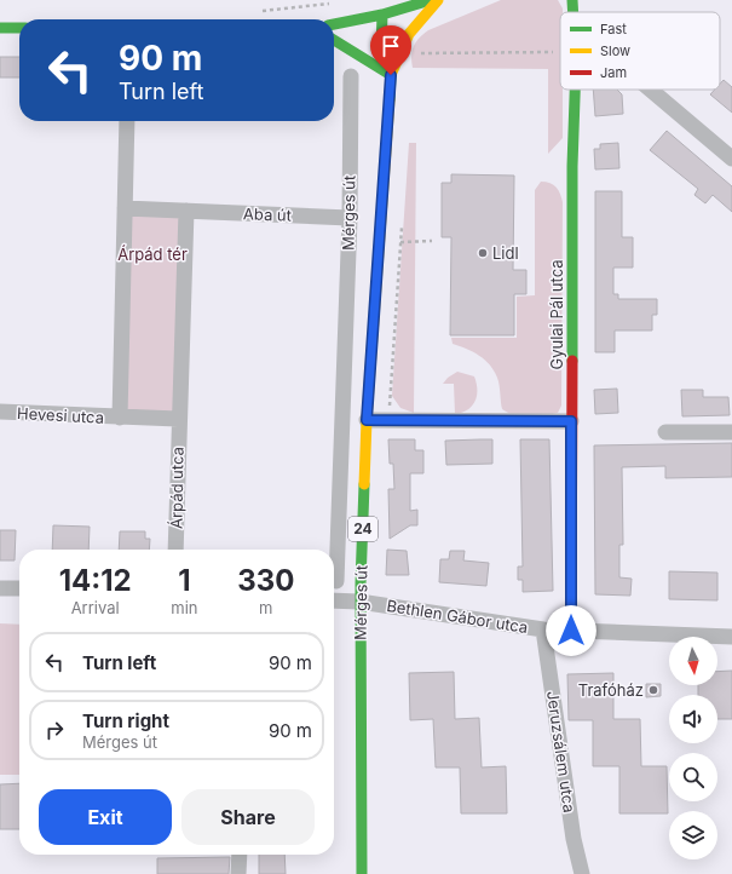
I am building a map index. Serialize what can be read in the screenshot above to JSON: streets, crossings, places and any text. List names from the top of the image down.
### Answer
{
  "streets": {
    "main road": ["Mérges út", "Gyulai Pál utca", "24"],
    "street": [
      "Aba út",
      "Hevesi utca",
      "Árpád utca",
      "Bethlen Gábor utca",
      "Jeruzsálem utca"
    ]
  },
  "crossings": [
    ["Mérges út", "Aba út"],
    ["Mérges út", "Bethlen Gábor utca"],
    ["Gyulai Pál utca", "Bethlen Gábor utca"],
    ["Bethlen Gábor utca", "Jeruzsálem utca"]
  ],
  "parks": ["Árpád tér"],
  "places": ["Lidl", "Trafóház"],
  "legend": ["Fast", "Slow", "Jam"],
  "north": "bottom",
  "page": {
    "turn": ["90 m", "Turn left"],
    "eta": [
      "14:12",
      "Arrival",
      "1",
      "min",
      "330",
      "m"
    ],
    "list": [
      {
        "name": "Turn left",
        "value": "90 m"
      },
      {
        "name": "Turn right",
        "note": "Mérges út",
        "value": "90 m"
      }
    ],
    "buttons": ["Exit", "Share"]
  }
}
